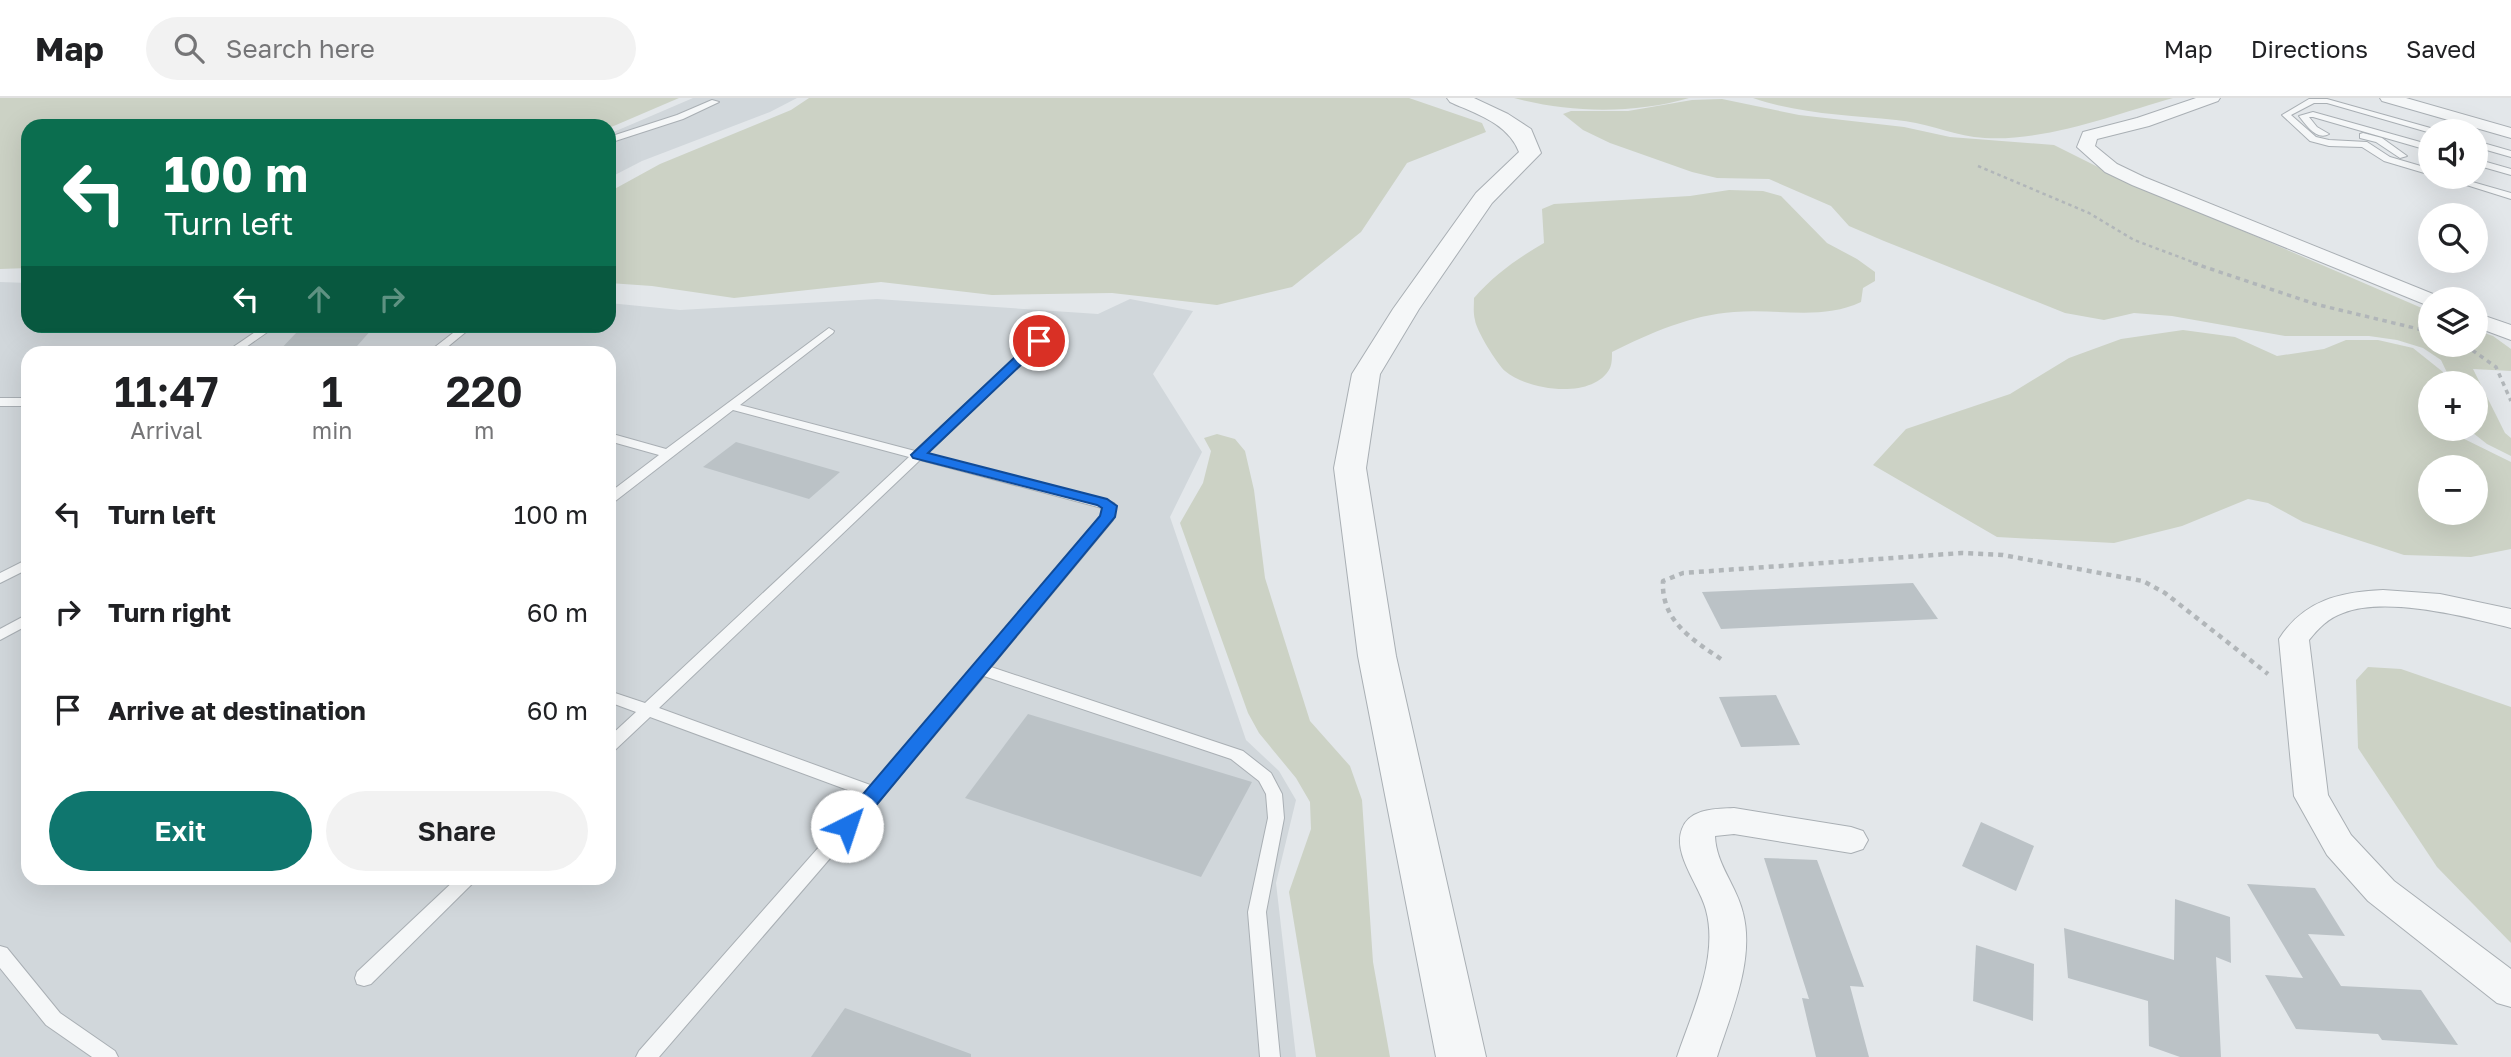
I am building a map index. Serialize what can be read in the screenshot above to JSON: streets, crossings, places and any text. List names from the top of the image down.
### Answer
{
  "page": {
    "header": "Map",
    "search": "Search here",
    "nav": ["Map", "Directions", "Saved"],
    "map_buttons": ["+", "−"],
    "turn": ["100 m", "Turn left"],
    "eta": [
      "11:47",
      "Arrival",
      "1",
      "min",
      "220",
      "m"
    ],
    "list": [
      {
        "name": "Turn left",
        "value": "100 m"
      },
      {
        "name": "Turn right",
        "value": "60 m"
      },
      {
        "name": "Arrive at destination",
        "value": "60 m"
      }
    ],
    "buttons": ["Exit", "Share"]
  }
}
